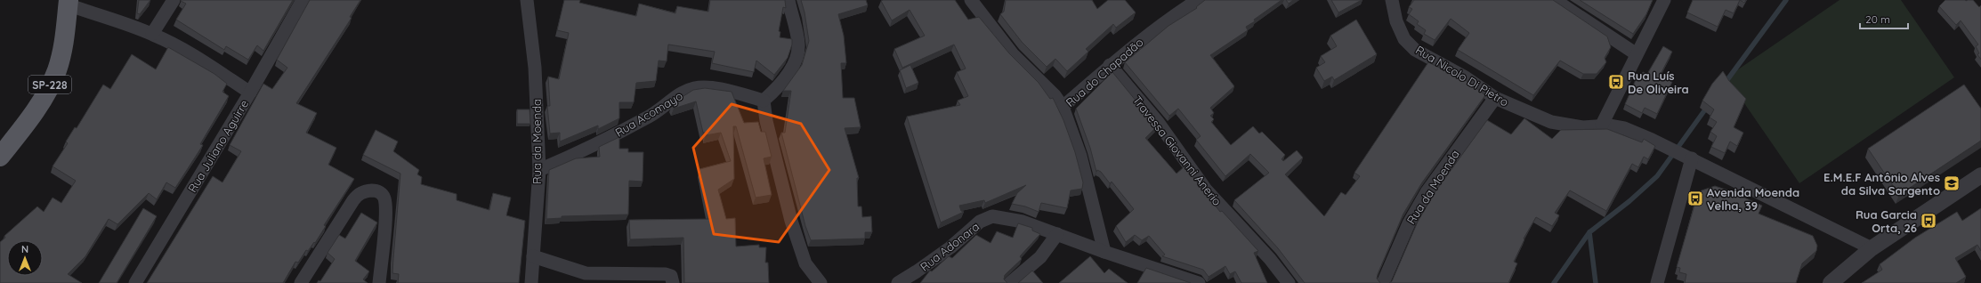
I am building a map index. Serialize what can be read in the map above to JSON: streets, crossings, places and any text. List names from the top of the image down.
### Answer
{
  "streets": {
    "main road": ["SP-228"],
    "street": [
      "Rua do Chapadão",
      "Rua Nicolo Di Pietro",
      "Rua Acomayo",
      "Rua da Moenda",
      "Rua Juliano Aguirre",
      "Travessa Giovanni Anerio",
      "Rua Adonara"
    ]
  },
  "crossings": [
    ["Rua do Chapadão", "Travessa Giovanni Anerio"],
    ["Rua do Chapadão", "Rua Adonara"],
    ["Rua Nicolo Di Pietro", "Rua da Moenda"],
    ["SP-228", "Rua Juliano Aguirre"],
    ["Rua Acomayo", "Rua da Moenda"]
  ],
  "places": {
    "bus stop": ["Rua Luís De Oliveira", "Avenida Moenda Velha, 39", "Rua Garcia Orta, 26"],
    "school or university": ["E.M.E.F Antônio Alves da Silva Sargento"]
  },
  "scale_bar": "20 m",
  "north": "top"
}
